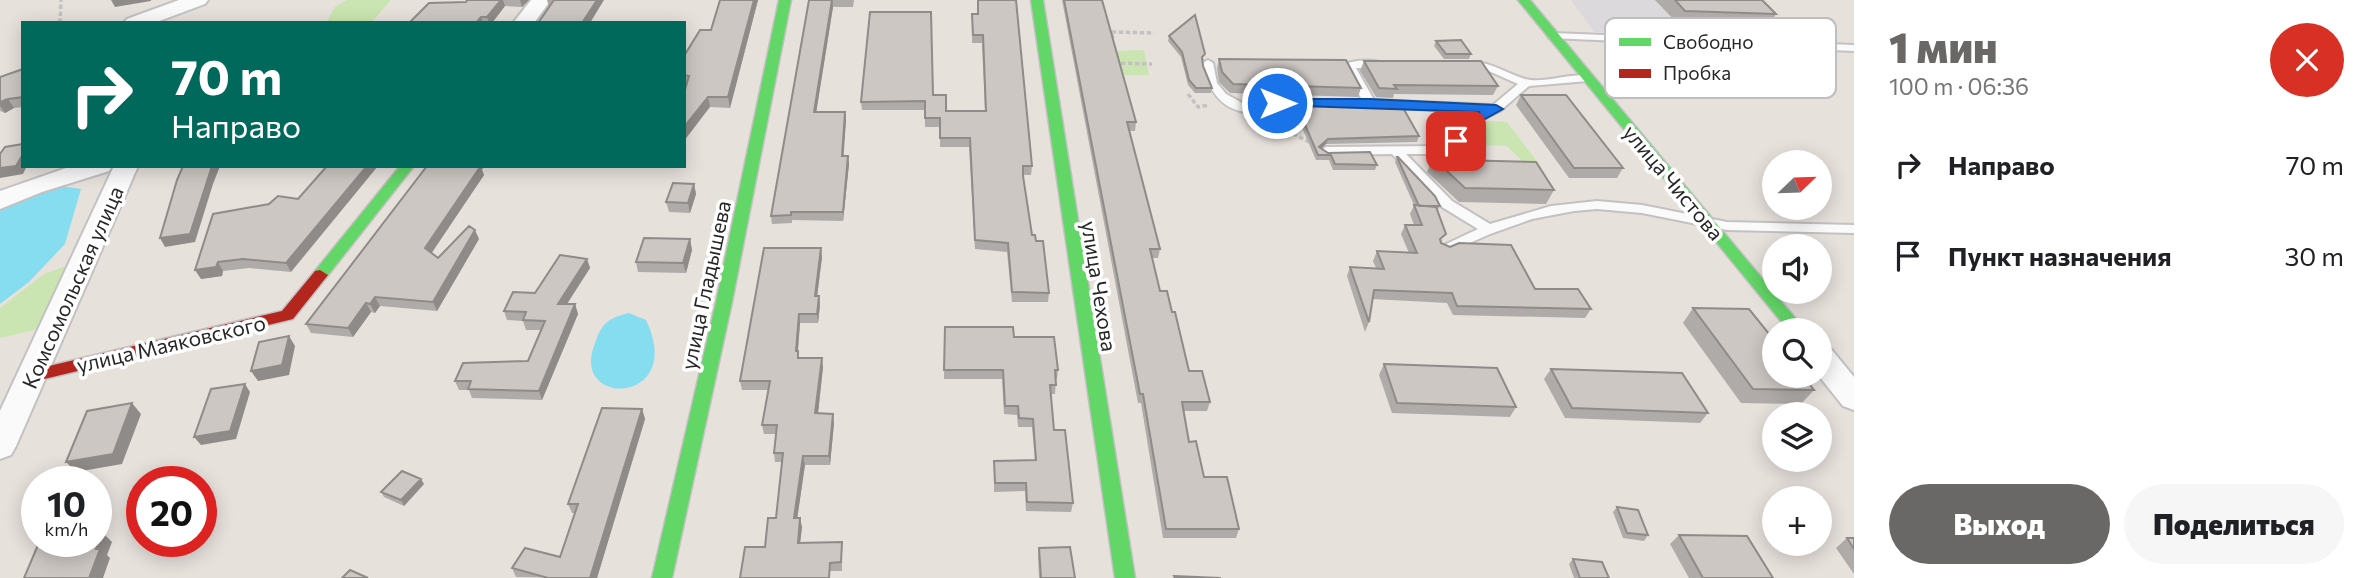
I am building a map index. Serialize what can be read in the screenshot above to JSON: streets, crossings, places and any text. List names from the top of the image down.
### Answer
{
  "streets": {
    "street": [
      "улица Чистова",
      "улица Гладышева",
      "улица Чехова",
      "Комсомольская улица",
      "улица Маяковского"
    ]
  },
  "crossings": [
    ["Комсомольская улица", "улица Маяковского"]
  ],
  "legend": ["Свободно", "Пробка"],
  "north": "top right",
  "page": {
    "heading": ["1 мин", "100 m · 06:36"],
    "turn": ["70 m", "Направо"],
    "list": [
      {
        "name": "Направо",
        "value": "70 m"
      },
      {
        "name": "Пункт назначения",
        "value": "30 m"
      }
    ],
    "map_buttons": "+",
    "speed": "10 km/h",
    "limit": "20",
    "buttons": ["Выход", "Поделиться"]
  }
}
